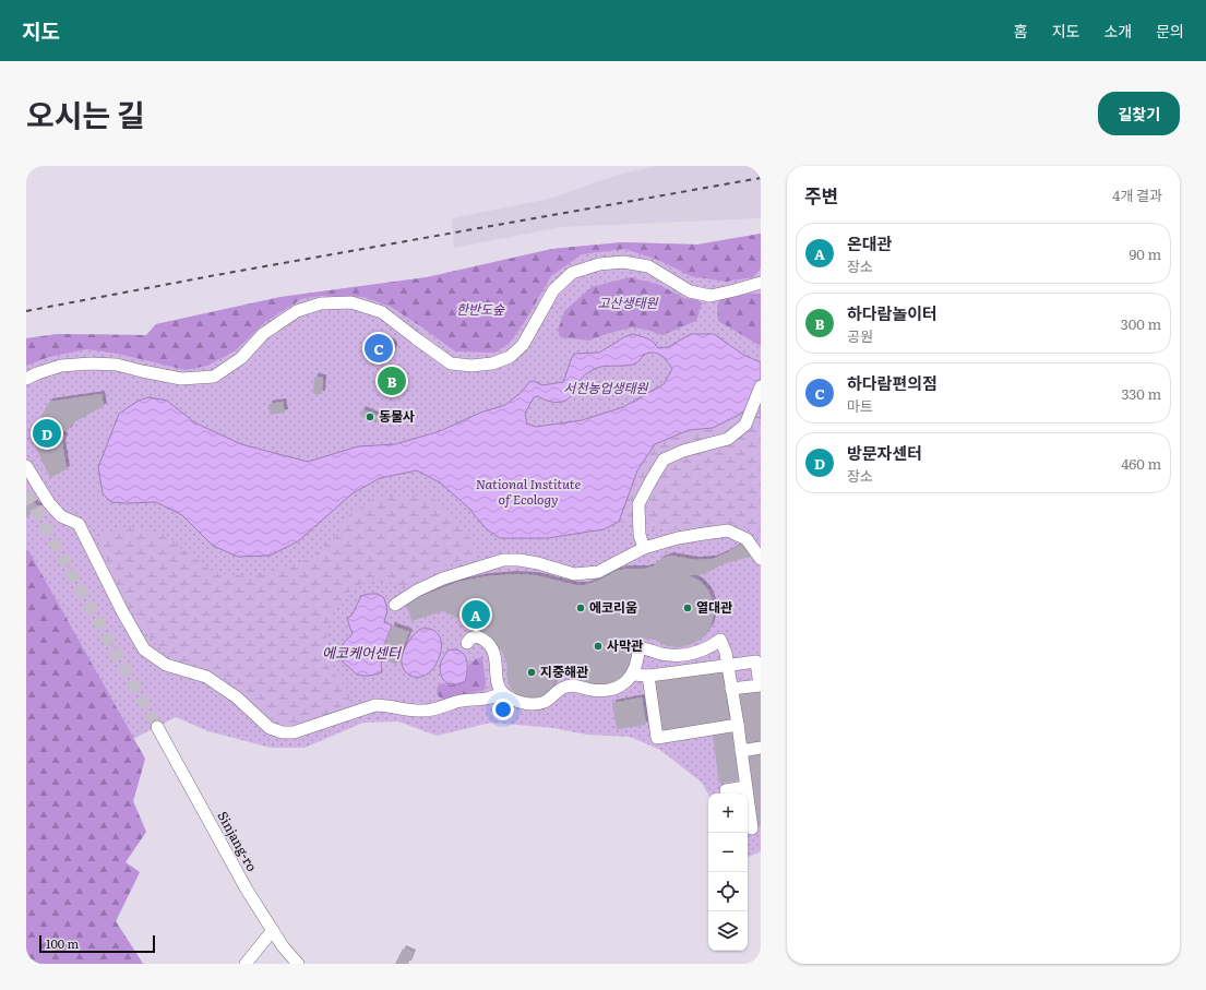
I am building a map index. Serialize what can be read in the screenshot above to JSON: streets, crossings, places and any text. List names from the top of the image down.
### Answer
{
  "streets": {
    "street": ["Sinjang-ro"]
  },
  "water": ["에코케어센터"],
  "parks": [
    "고산생태원",
    "한반도숲",
    "서천농업생태원",
    "National Institute of Ecology"
  ],
  "places": [
    "동물사",
    "에코리움",
    "열대관",
    "사막관",
    "지중해관"
  ],
  "scale_bar": "100 m",
  "page": {
    "header": "지도",
    "nav": [
      "홈",
      "지도",
      "소개",
      "문의"
    ],
    "title": "오시는 길",
    "buttons": "길찾기",
    "heading": ["주변", "4개 결과"],
    "list": [
      {
        "mark": "A",
        "name": "온대관",
        "note": "장소",
        "value": "90 m"
      },
      {
        "mark": "B",
        "name": "하다람놀이터",
        "note": "공원",
        "value": "300 m"
      },
      {
        "mark": "C",
        "name": "하다람편의점",
        "note": "마트",
        "value": "330 m"
      },
      {
        "mark": "D",
        "name": "방문자센터",
        "note": "장소",
        "value": "460 m"
      }
    ],
    "pins": [
      "C",
      "B",
      "D",
      "A"
    ],
    "map_buttons": ["+", "−"],
    "scale": "100 m"
  }
}
